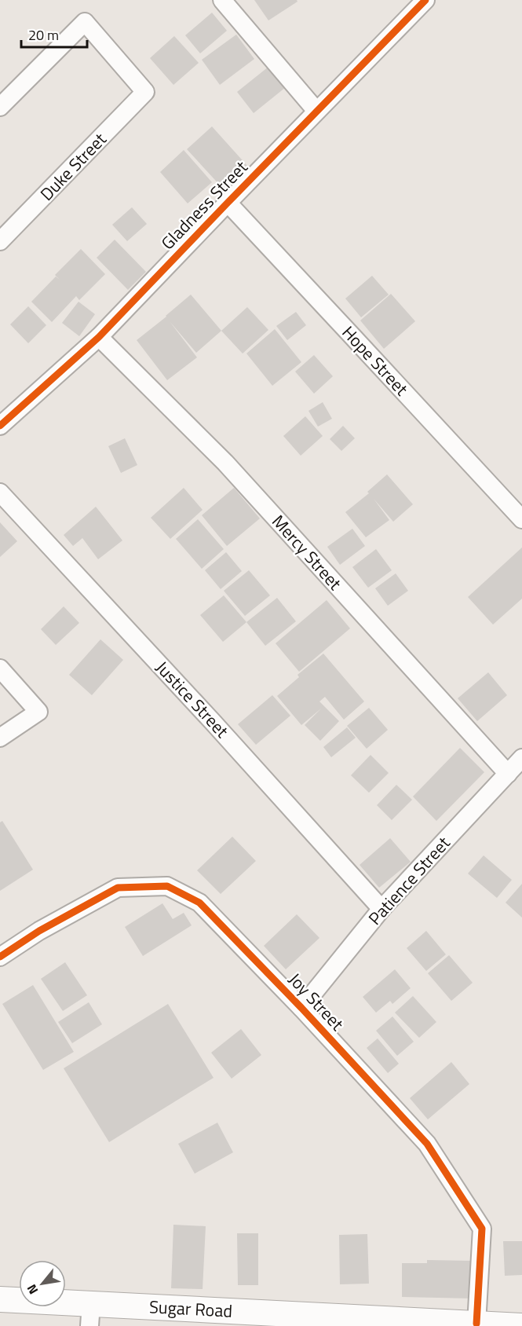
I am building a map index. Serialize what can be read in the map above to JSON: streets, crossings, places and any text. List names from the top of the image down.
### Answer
{
  "streets": {
    "main road": ["Sugar Road"],
    "street": [
      "Duke Street",
      "Gladness Street",
      "Hope Street",
      "Mercy Street",
      "Justice Street",
      "Patience Street",
      "Joy Street"
    ]
  },
  "crossings": [
    ["Gladness Street", "Hope Street"],
    ["Gladness Street", "Mercy Street"],
    ["Mercy Street", "Patience Street"],
    ["Justice Street", "Patience Street"],
    ["Patience Street", "Joy Street"],
    ["Joy Street", "Sugar Road"]
  ],
  "scale_bar": "20 m",
  "north": "bottom left"
}
